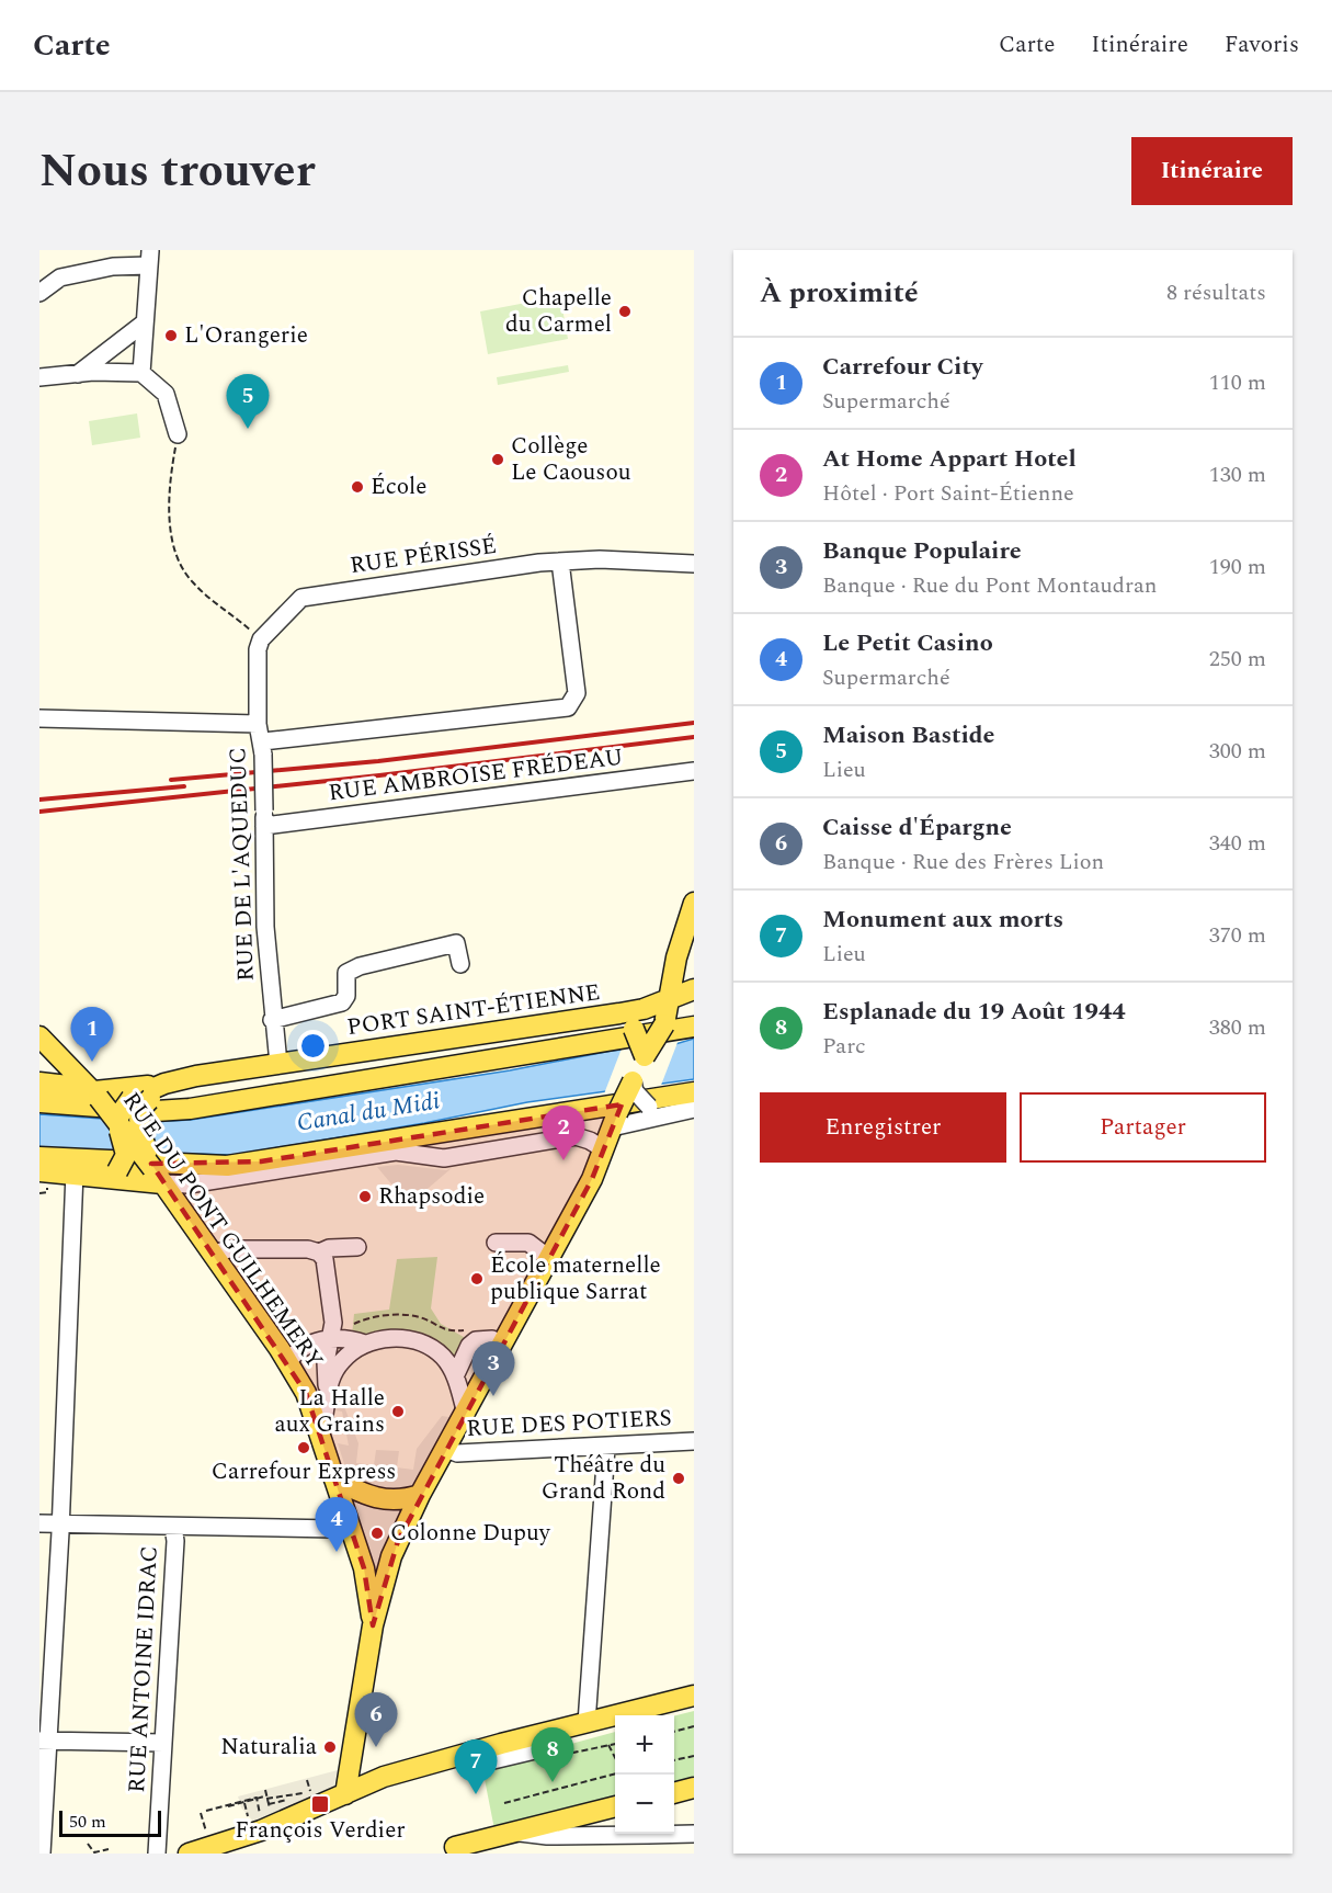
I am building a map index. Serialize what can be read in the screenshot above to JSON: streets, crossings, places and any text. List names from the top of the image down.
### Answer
{
  "streets": {
    "main road": ["PORT SAINT-ÉTIENNE", "RUE DU PONT GUILHEMERY"],
    "street": [
      "RUE PÉRISSÉ",
      "RUE AMBROISE FRÉDEAU",
      "RUE DE L'AQUEDUC",
      "RUE DES POTIERS",
      "RUE ANTOINE IDRAC"
    ]
  },
  "crossings": [
    ["RUE AMBROISE FRÉDEAU", "RUE DE L'AQUEDUC"],
    ["RUE DE L'AQUEDUC", "PORT SAINT-ÉTIENNE"],
    ["PORT SAINT-ÉTIENNE", "RUE DU PONT GUILHEMERY"],
    ["RUE DU PONT GUILHEMERY", "RUE DES POTIERS"]
  ],
  "water": ["Canal du Midi"],
  "places": {
    "other": [
      "Chapelle du Carmel",
      "L'Orangerie",
      "Collège Le Caousou",
      "École",
      "Rhapsodie",
      "École maternelle publique Sarrat",
      "La Halle aux Grains",
      "Carrefour Express",
      "Théâtre du Grand Rond",
      "Colonne Dupuy",
      "Naturalia"
    ],
    "transit": ["François Verdier"]
  },
  "scale_bar": "50 m",
  "page": {
    "header": "Carte",
    "nav": ["Carte", "Itinéraire", "Favoris"],
    "title": "Nous trouver",
    "buttons": [
      "Itinéraire",
      ["Enregistrer", "Partager"]
    ],
    "heading": ["À proximité", "8 résultats"],
    "list": [
      {
        "mark": "1",
        "name": "Carrefour City",
        "note": "Supermarché",
        "value": "110 m"
      },
      {
        "mark": "2",
        "name": "At Home Appart Hotel",
        "note": "Hôtel · Port Saint-Étienne",
        "value": "130 m"
      },
      {
        "mark": "3",
        "name": "Banque Populaire",
        "note": "Banque · Rue du Pont Montaudran",
        "value": "190 m"
      },
      {
        "mark": "4",
        "name": "Le Petit Casino",
        "note": "Supermarché",
        "value": "250 m"
      },
      {
        "mark": "5",
        "name": "Maison Bastide",
        "note": "Lieu",
        "value": "300 m"
      },
      {
        "mark": "6",
        "name": "Caisse d'Épargne",
        "note": "Banque · Rue des Frères Lion",
        "value": "340 m"
      },
      {
        "mark": "7",
        "name": "Monument aux morts",
        "note": "Lieu",
        "value": "370 m"
      },
      {
        "mark": "8",
        "name": "Esplanade du 19 Août 1944",
        "note": "Parc",
        "value": "380 m"
      }
    ],
    "pins": [
      "5",
      "1",
      "2",
      "3",
      "4",
      "6",
      "8",
      "7"
    ],
    "map_buttons": ["+", "−"],
    "scale": "50 m"
  }
}
